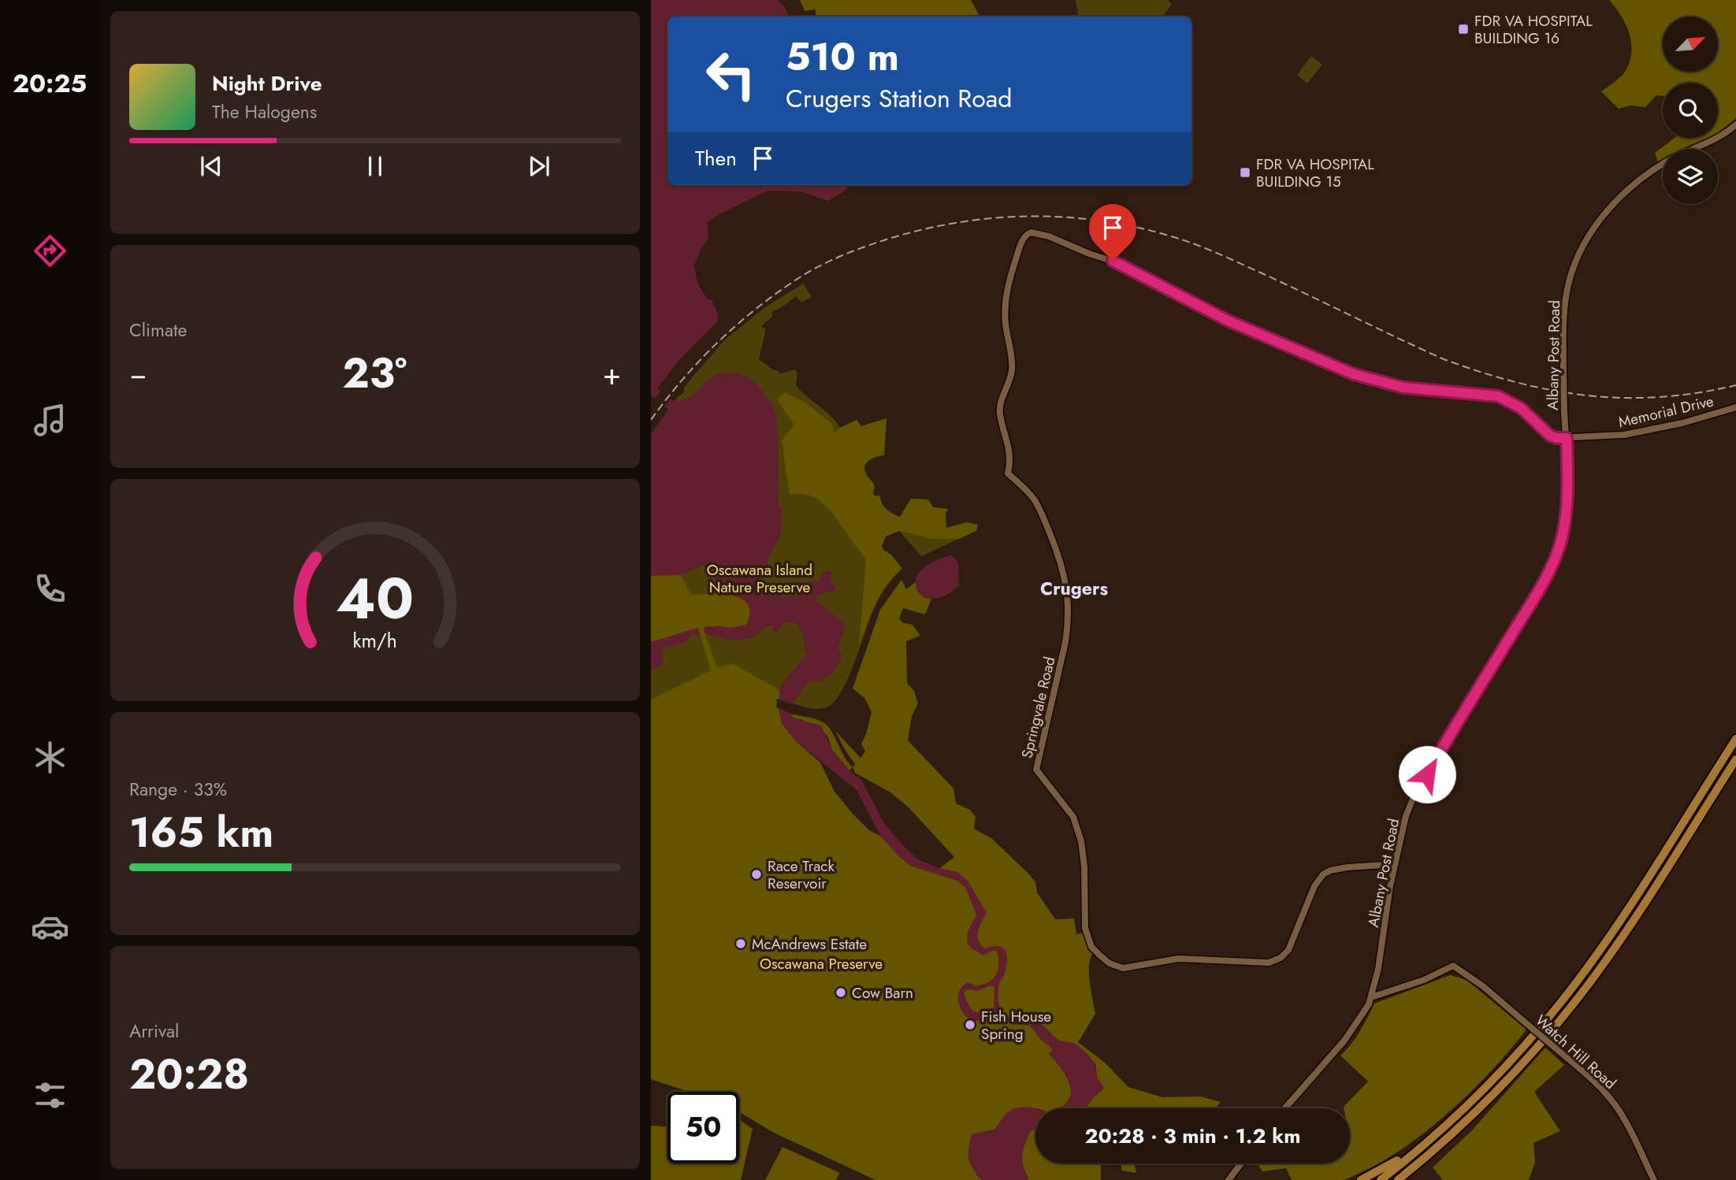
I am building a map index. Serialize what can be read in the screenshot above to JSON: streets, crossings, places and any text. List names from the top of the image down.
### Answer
{
  "streets": {
    "street": [
      "Albany Post Road",
      "Memorial Drive",
      "Springvale Road",
      "Watch Hill Road"
    ]
  },
  "crossings": [
    ["Albany Post Road", "Memorial Drive"],
    ["Albany Post Road", "Springvale Road"],
    ["Albany Post Road", "Watch Hill Road"],
    ["Memorial Drive", "Springvale Road"]
  ],
  "districts": ["Crugers"],
  "parks": ["Oscawana Island Nature Preserve", "Oscawana Preserve"],
  "places": {
    "transit": ["FDR VA HOSPITAL BUILDING 16", "FDR VA HOSPITAL BUILDING 15"],
    "other": [
      "Race Track Reservoir",
      "McAndrews Estate",
      "Cow Barn",
      "Fish House Spring"
    ]
  },
  "north": "top right",
  "page": {
    "tabs": "20:25",
    "turn": ["510 m", "Crugers Station Road"],
    "song": ["Night Drive", "The Halogens"],
    "then": "Then",
    "tile": [
      "Climate",
      ["Range · 33%", "165 km"],
      ["Arrival", "20:28"]
    ],
    "heat": ["−", "23°", "+"],
    "limit": "50",
    "trip": "20:28 · 3 min · 1.2 km",
    "gauge": ["40", "km/h"]
  }
}
